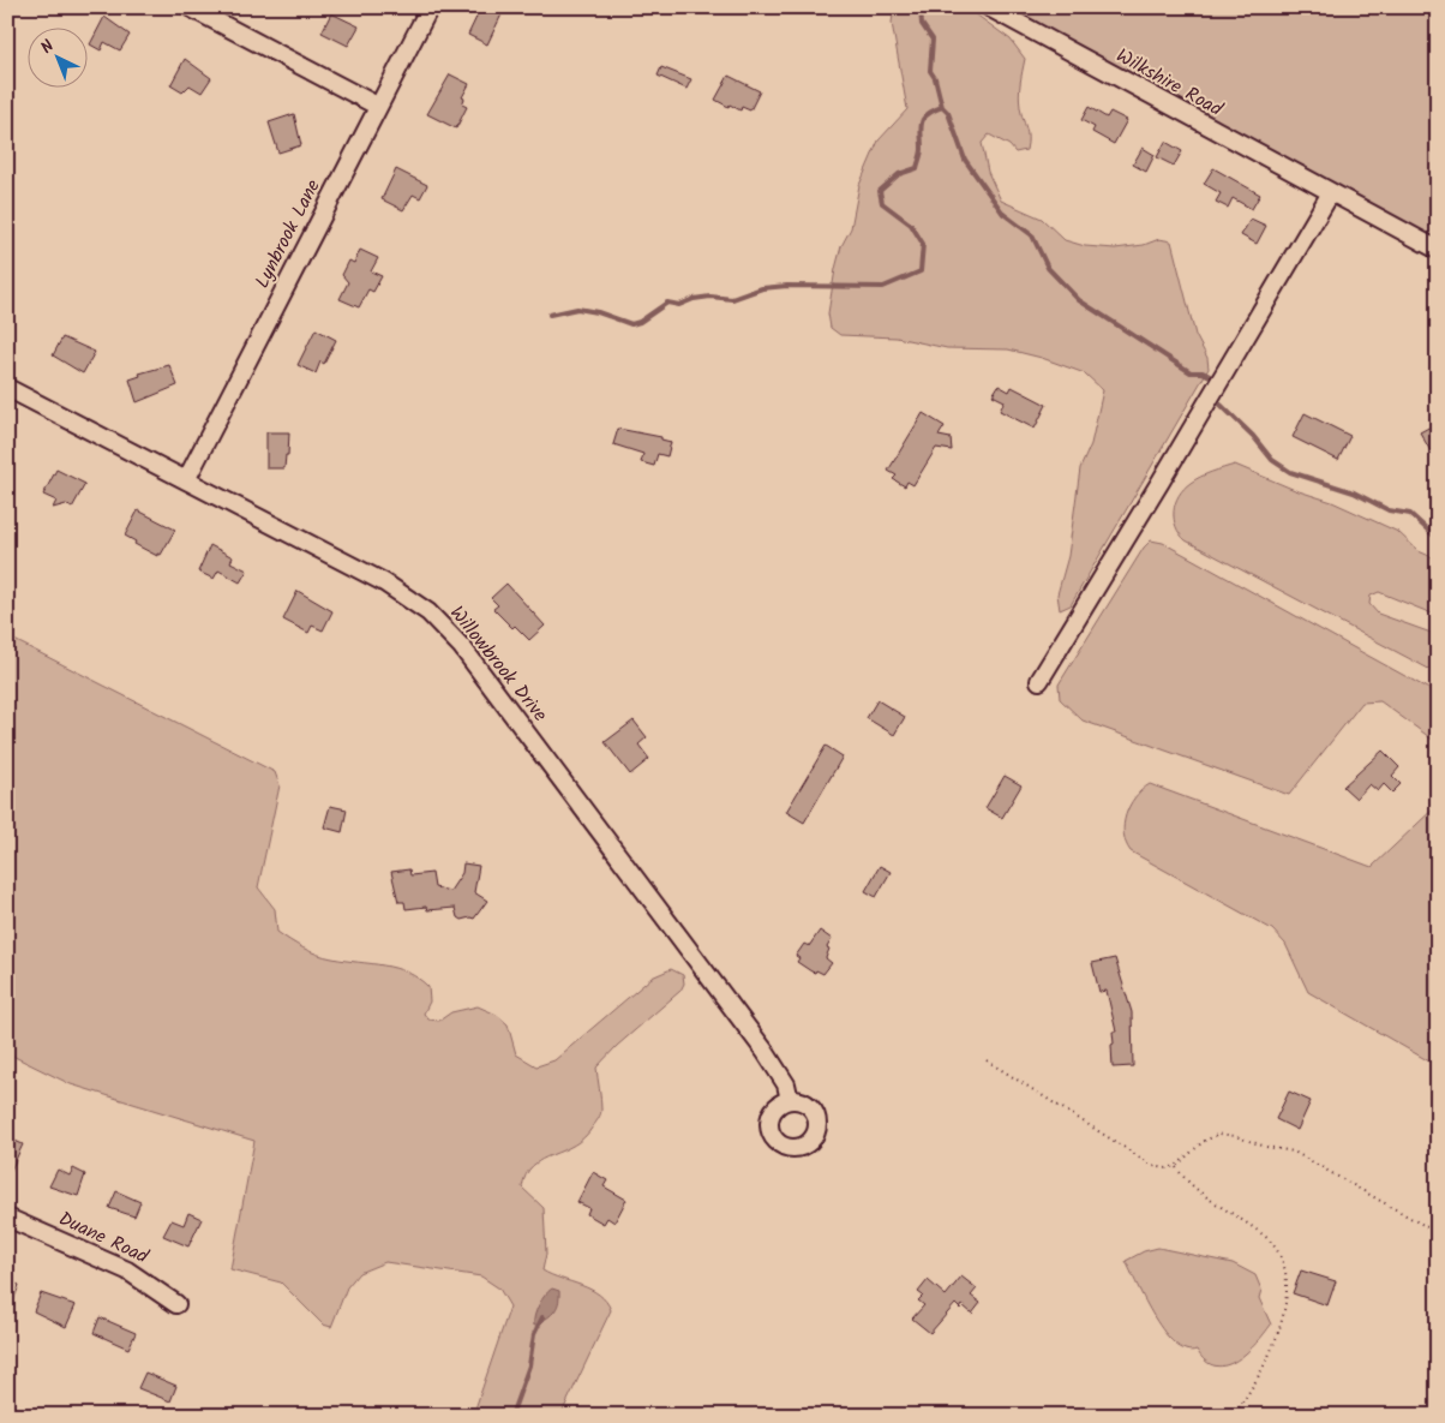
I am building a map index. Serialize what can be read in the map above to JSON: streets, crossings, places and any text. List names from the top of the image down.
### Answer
{
  "streets": {
    "street": [
      "Wilkshire Road",
      "Lynbrook Lane",
      "Willowbrook Drive",
      "Duane Road"
    ]
  },
  "crossings": [
    ["Lynbrook Lane", "Willowbrook Drive"]
  ],
  "north": "top left"
}
